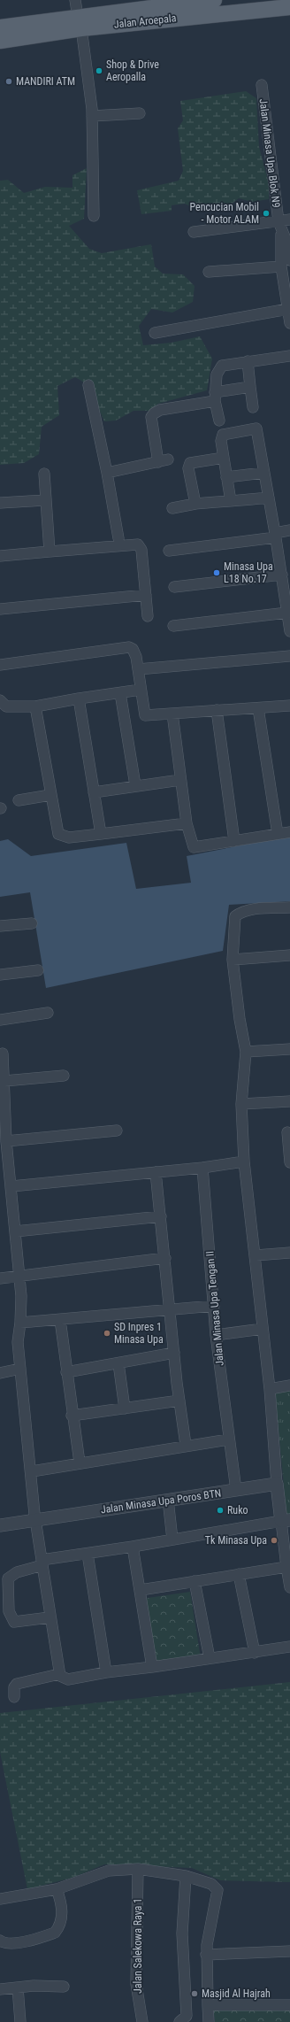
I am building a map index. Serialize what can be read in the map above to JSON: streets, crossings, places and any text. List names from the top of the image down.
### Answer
{
  "streets": {
    "main road": ["Jalan Aroepala"],
    "street": [
      "Jalan Minasa Upa Blok N9",
      "Jalan Minasa Upa Tengan II",
      "Jalan Minasa Upa Poros BTN",
      "Jalan Salekowa Raya 1"
    ]
  },
  "crossings": [
    ["Jalan Minasa Upa Tengan II", "Jalan Minasa Upa Poros BTN"]
  ],
  "places": [
    "Shop & Drive Aeropalla",
    "MANDIRI ATM",
    "Pencucian Mobil - Motor ALAM",
    "Minasa Upa L18 No.17",
    "SD Inpres 1 Minasa Upa",
    "Ruko",
    "Tk Minasa Upa",
    "Masjid Al Hajrah"
  ]
}
